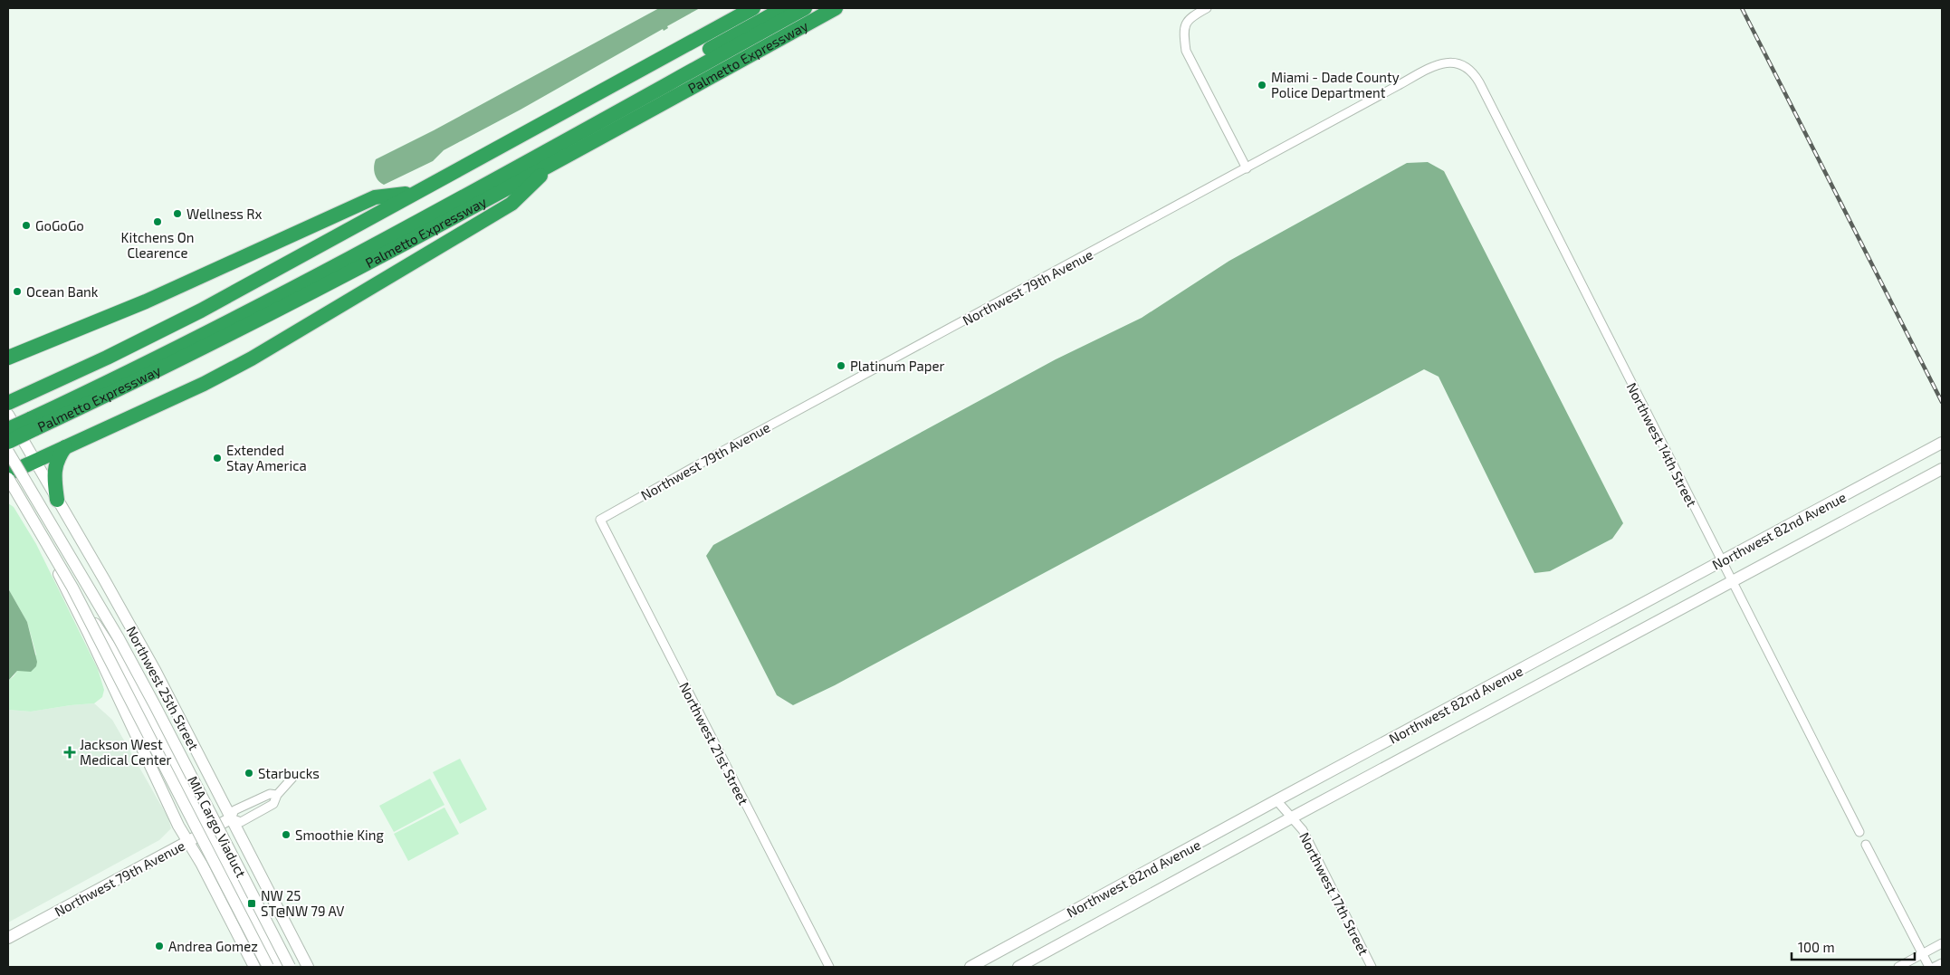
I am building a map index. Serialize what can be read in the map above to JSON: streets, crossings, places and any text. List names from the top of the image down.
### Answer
{
  "streets": {
    "highway": ["Palmetto Expressway"],
    "main road": [
      "Northwest 79th Avenue",
      "Northwest 82nd Avenue",
      "Northwest 25th Street",
      "MIA Cargo Viaduct"
    ],
    "street": ["Northwest 14th Street", "Northwest 21st Street", "Northwest 17th Street"]
  },
  "crossings": [
    ["Northwest 79th Avenue", "Northwest 14th Street"],
    ["Northwest 79th Avenue", "Northwest 25th Street"],
    ["Northwest 79th Avenue", "Northwest 21st Street"],
    ["Northwest 14th Street", "Northwest 82nd Avenue"],
    ["Northwest 82nd Avenue", "Northwest 17th Street"]
  ],
  "places": {
    "other": [
      "Miami - Dade County Police Department",
      "Wellness Rx",
      "Kitchens On Clearence",
      "GoGoGo",
      "Ocean Bank",
      "Platinum Paper",
      "Extended Stay America",
      "Starbucks",
      "Smoothie King",
      "Andrea Gomez"
    ],
    "health": ["Jackson West Medical Center"],
    "transit": ["NW 25 ST@NW 79 AV"]
  },
  "scale_bar": "100 m"
}
